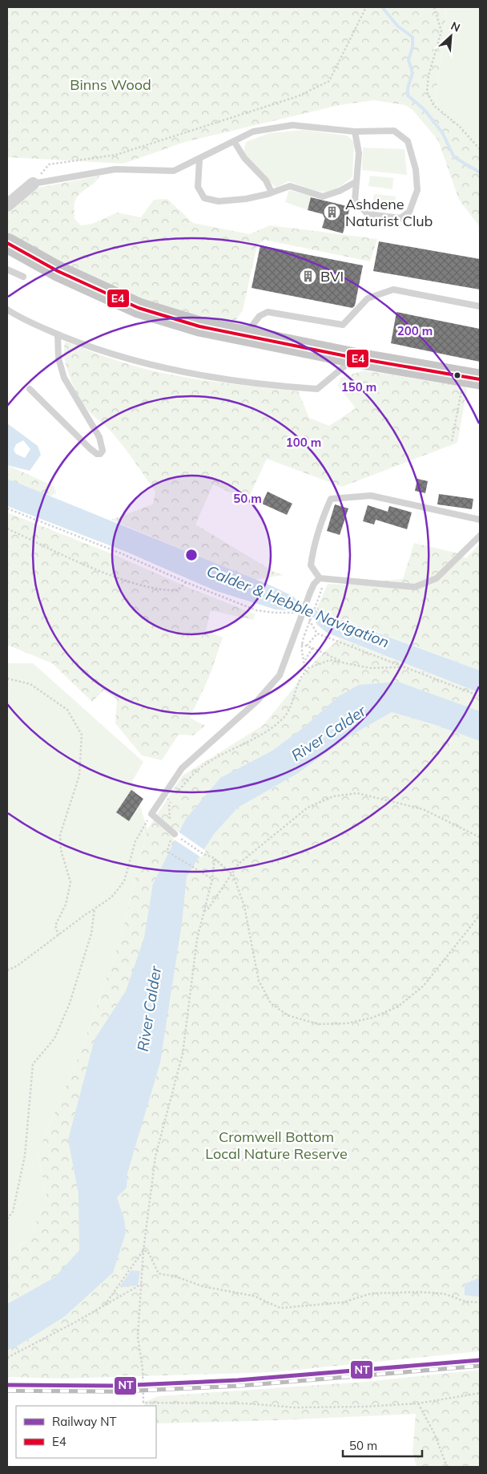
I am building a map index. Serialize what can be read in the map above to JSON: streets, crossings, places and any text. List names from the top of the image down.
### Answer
{
  "water": ["Calder & Hebble Navigation", "River Calder"],
  "parks": ["Binns Wood", "Cromwell Bottom Local Nature Reserve"],
  "places": {
    "building": ["Ashdene Naturist Club", "BVI"]
  },
  "lines": ["transit line E4", "rail line NT"],
  "legend": ["Railway NT", "E4"],
  "scale_bar": "50 m",
  "north": "top right",
  "rings": [
    "200 m",
    "150 m",
    "100 m",
    "50 m"
  ]
}
